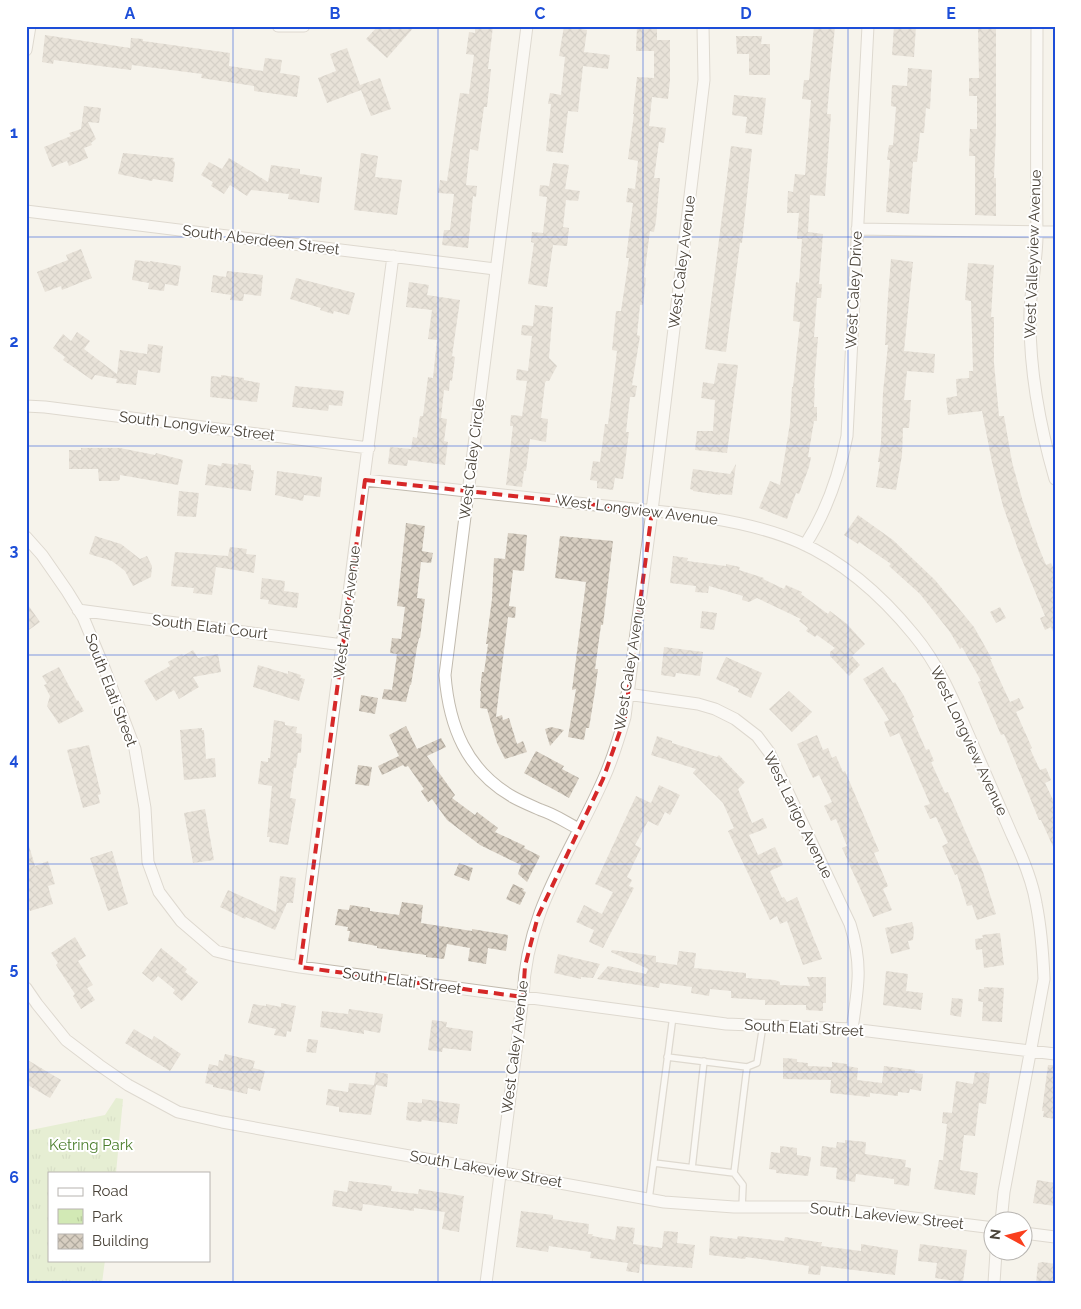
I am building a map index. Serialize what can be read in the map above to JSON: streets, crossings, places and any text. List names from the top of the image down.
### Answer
{
  "streets": {
    "street": [
      "South Aberdeen Street",
      "West Valleyview Avenue",
      "West Caley Avenue",
      "West Caley Drive",
      "South Longview Street",
      "West Caley Circle",
      "West Longview Avenue",
      "West Arbor Avenue",
      "South Elati Court",
      "South Elati Street",
      "West Larigo Avenue",
      "South Lakeview Street"
    ]
  },
  "crossings": [
    ["South Aberdeen Street", "West Caley Circle"],
    ["South Aberdeen Street", "West Arbor Avenue"],
    ["West Caley Avenue", "West Caley Circle"],
    ["West Caley Avenue", "West Longview Avenue"],
    ["West Caley Avenue", "South Elati Street"],
    ["West Caley Avenue", "West Larigo Avenue"],
    ["West Caley Avenue", "South Lakeview Street"],
    ["West Caley Drive", "West Longview Avenue"],
    ["South Longview Street", "West Arbor Avenue"],
    ["West Caley Circle", "West Longview Avenue"],
    ["West Longview Avenue", "West Arbor Avenue"],
    ["West Longview Avenue", "South Elati Street"],
    ["West Arbor Avenue", "South Elati Court"],
    ["West Arbor Avenue", "South Elati Street"],
    ["South Elati Court", "South Elati Street"],
    ["South Elati Street", "West Larigo Avenue"]
  ],
  "parks": ["Ketring Park"],
  "legend": ["Road", "Park", "Building"],
  "north": "left",
  "grid": {
    "columns": [
      "A",
      "B",
      "C",
      "D",
      "E"
    ],
    "rows": [
      "1",
      "2",
      "3",
      "4",
      "5",
      "6"
    ]
  }
}
